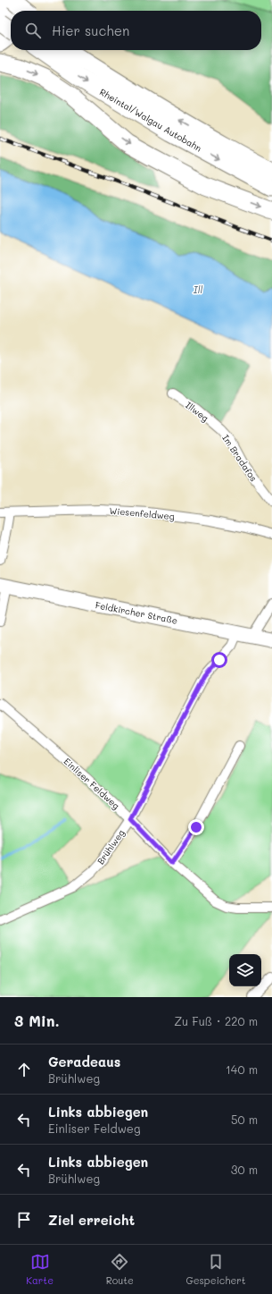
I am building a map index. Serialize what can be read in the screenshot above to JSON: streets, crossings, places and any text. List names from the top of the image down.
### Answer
{
  "streets": {
    "highway": ["Rheintal/Walgau Autobahn"],
    "main road": ["Feldkircher Straße"],
    "street": [
      "Illweg",
      "Im Bradafos",
      "Wiesenfeldweg",
      "Einliser Feldweg",
      "Brühlweg"
    ]
  },
  "crossings": [
    ["Illweg", "Im Bradafos"],
    ["Feldkircher Straße", "Brühlweg"],
    ["Einliser Feldweg", "Brühlweg"]
  ],
  "water": ["Ill"],
  "page": {
    "search": "Hier suchen",
    "heading": ["3 Min.", "Zu Fuß · 220 m"],
    "list": [
      ["Geradeaus", "Brühlweg", "140 m"],
      ["Links abbiegen", "Einliser Feldweg", "50 m"],
      ["Links abbiegen", "Brühlweg", "30 m"],
      "Ziel erreicht"
    ],
    "nav": ["Karte", "Route", "Gespeichert"]
  }
}
